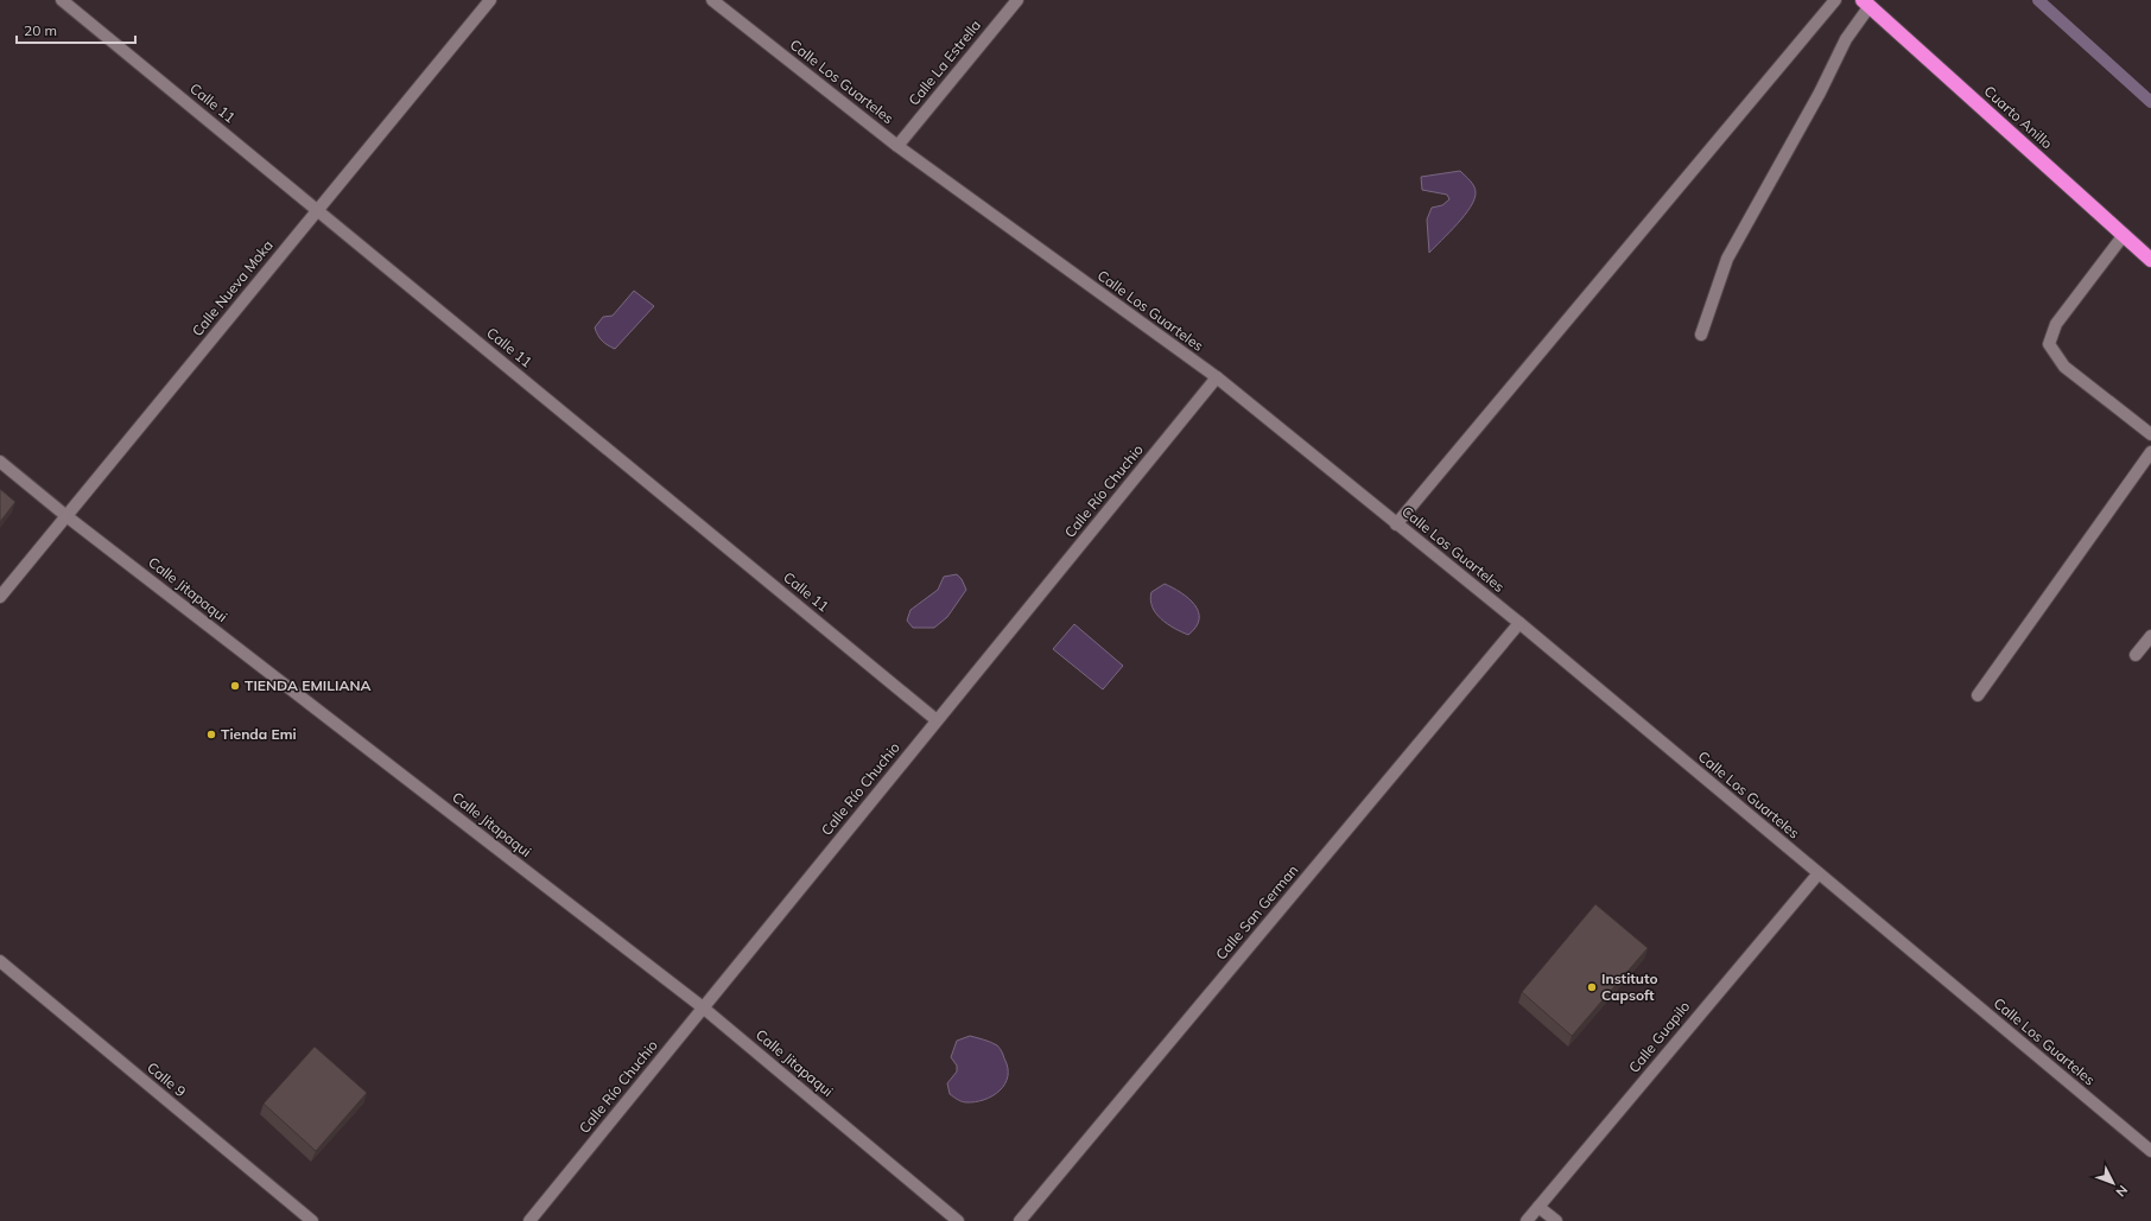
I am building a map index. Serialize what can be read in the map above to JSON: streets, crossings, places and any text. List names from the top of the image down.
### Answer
{
  "streets": {
    "highway": ["Cuarto Anillo"],
    "street": [
      "Calle La Estrella",
      "Calle Los Guarteles",
      "Calle 11",
      "Calle Nueva Moka",
      "Calle Río Chuchio",
      "Calle Jitapaqui",
      "Calle San German",
      "Calle Guapilo",
      "Calle 9"
    ]
  },
  "crossings": [
    ["Calle La Estrella", "Calle Los Guarteles"],
    ["Calle Los Guarteles", "Calle Río Chuchio"],
    ["Calle Los Guarteles", "Calle San German"],
    ["Calle Los Guarteles", "Calle Guapilo"],
    ["Calle 11", "Calle Nueva Moka"],
    ["Calle 11", "Calle Río Chuchio"],
    ["Calle Nueva Moka", "Calle Jitapaqui"],
    ["Calle Río Chuchio", "Calle Jitapaqui"]
  ],
  "places": ["TIENDA EMILIANA", "Tienda Emi", "Instituto Capsoft"],
  "scale_bar": "20 m",
  "north": "bottom right"
}
